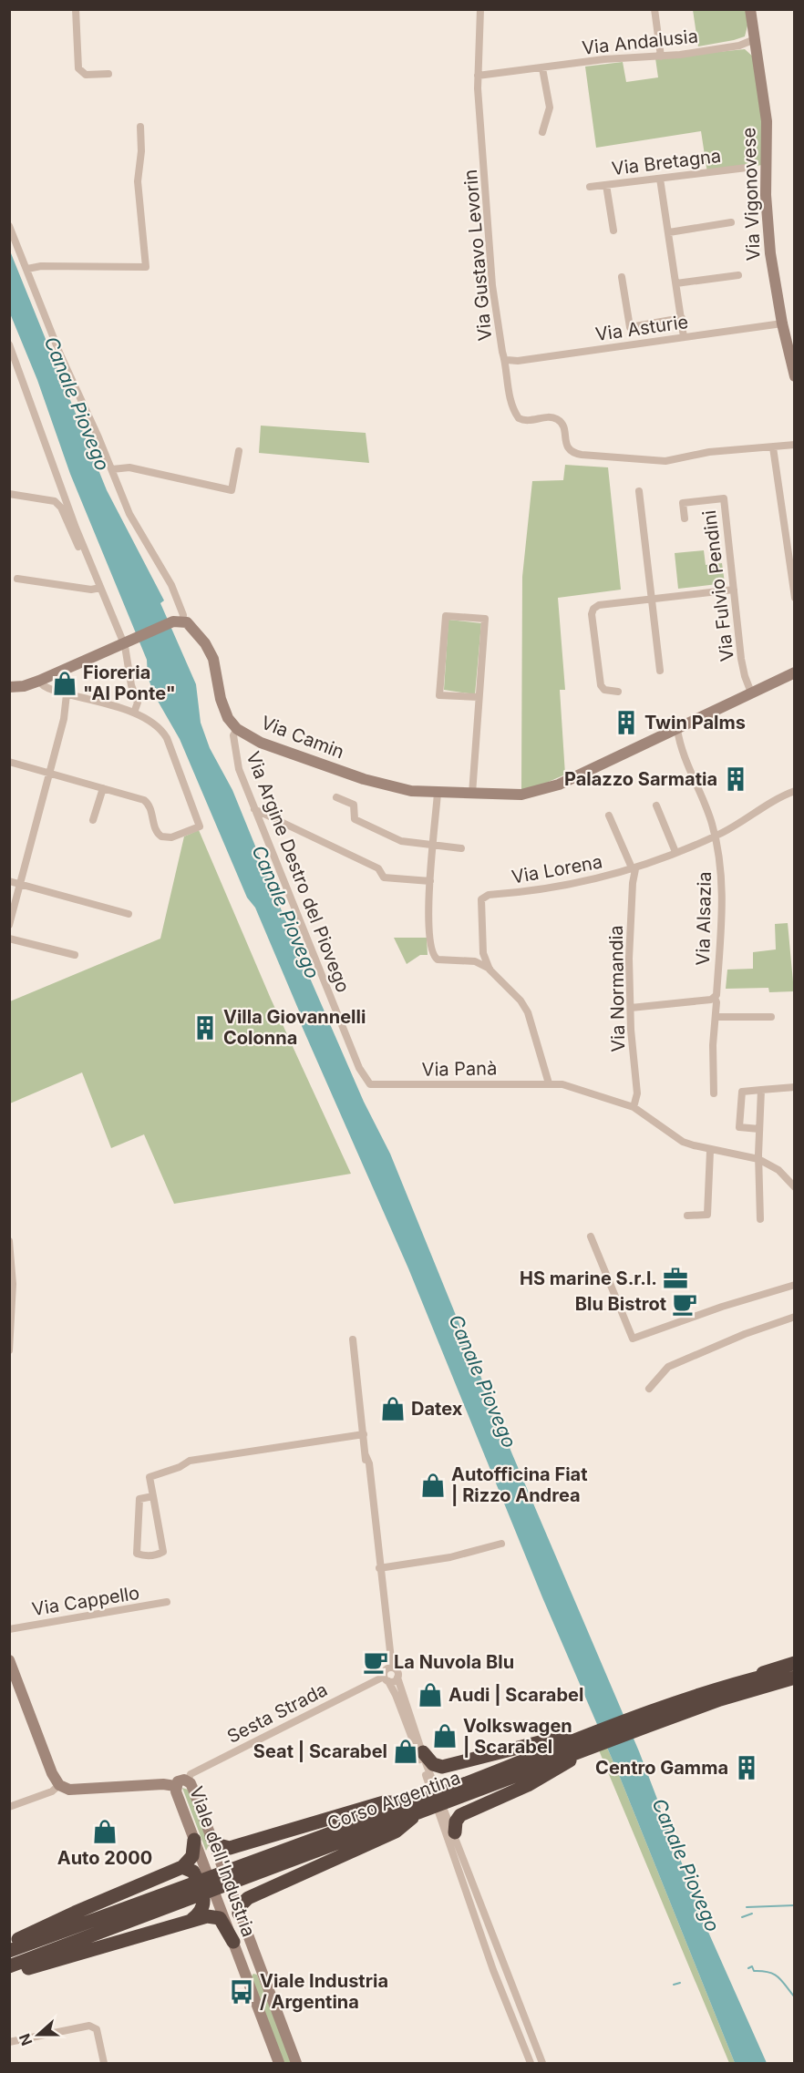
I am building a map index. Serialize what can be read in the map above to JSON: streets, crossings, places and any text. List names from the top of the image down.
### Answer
{
  "streets": {
    "highway": ["Corso Argentina"],
    "street": [
      "Via Andalusia",
      "Via Bretagna",
      "Via Vigonovese",
      "Via Gustavo Levorin",
      "Via Asturie",
      "Via Fulvio Pendini",
      "Via Camin",
      "Via Lorena",
      "Via Argine Destro del Piovego",
      "Via Alsazia",
      "Via Normandia",
      "Via Panà",
      "Via Cappello",
      "Sesta Strada",
      "Viale dell'Industria"
    ]
  },
  "crossings": [
    ["Via Andalusia", "Via Vigonovese"],
    ["Via Andalusia", "Via Gustavo Levorin"],
    ["Via Vigonovese", "Via Asturie"],
    ["Via Gustavo Levorin", "Via Asturie"],
    ["Via Fulvio Pendini", "Via Camin"],
    ["Via Camin", "Via Argine Destro del Piovego"],
    ["Via Camin", "Via Alsazia"],
    ["Via Lorena", "Via Alsazia"],
    ["Via Lorena", "Via Normandia"],
    ["Via Argine Destro del Piovego", "Via Panà"],
    ["Via Normandia", "Via Panà"],
    ["Sesta Strada", "Viale dell'Industria"]
  ],
  "water": ["Canale Piovego"],
  "places": {
    "shop": [
      "Fioreria \"Al Ponte\"",
      "Datex",
      "Autofficina Fiat | Rizzo Andrea",
      "Audi | Scarabel",
      "Volkswagen | Scarabel",
      "Seat | Scarabel",
      "Auto 2000"
    ],
    "building": [
      "Twin Palms",
      "Palazzo Sarmatia",
      "Villa Giovannelli Colonna",
      "Centro Gamma"
    ],
    "office": ["HS marine S.r.l."],
    "cafe": ["Blu Bistrot", "La Nuvola Blu"],
    "bus stop": ["Viale Industria / Argentina"]
  },
  "north": "left"
}
